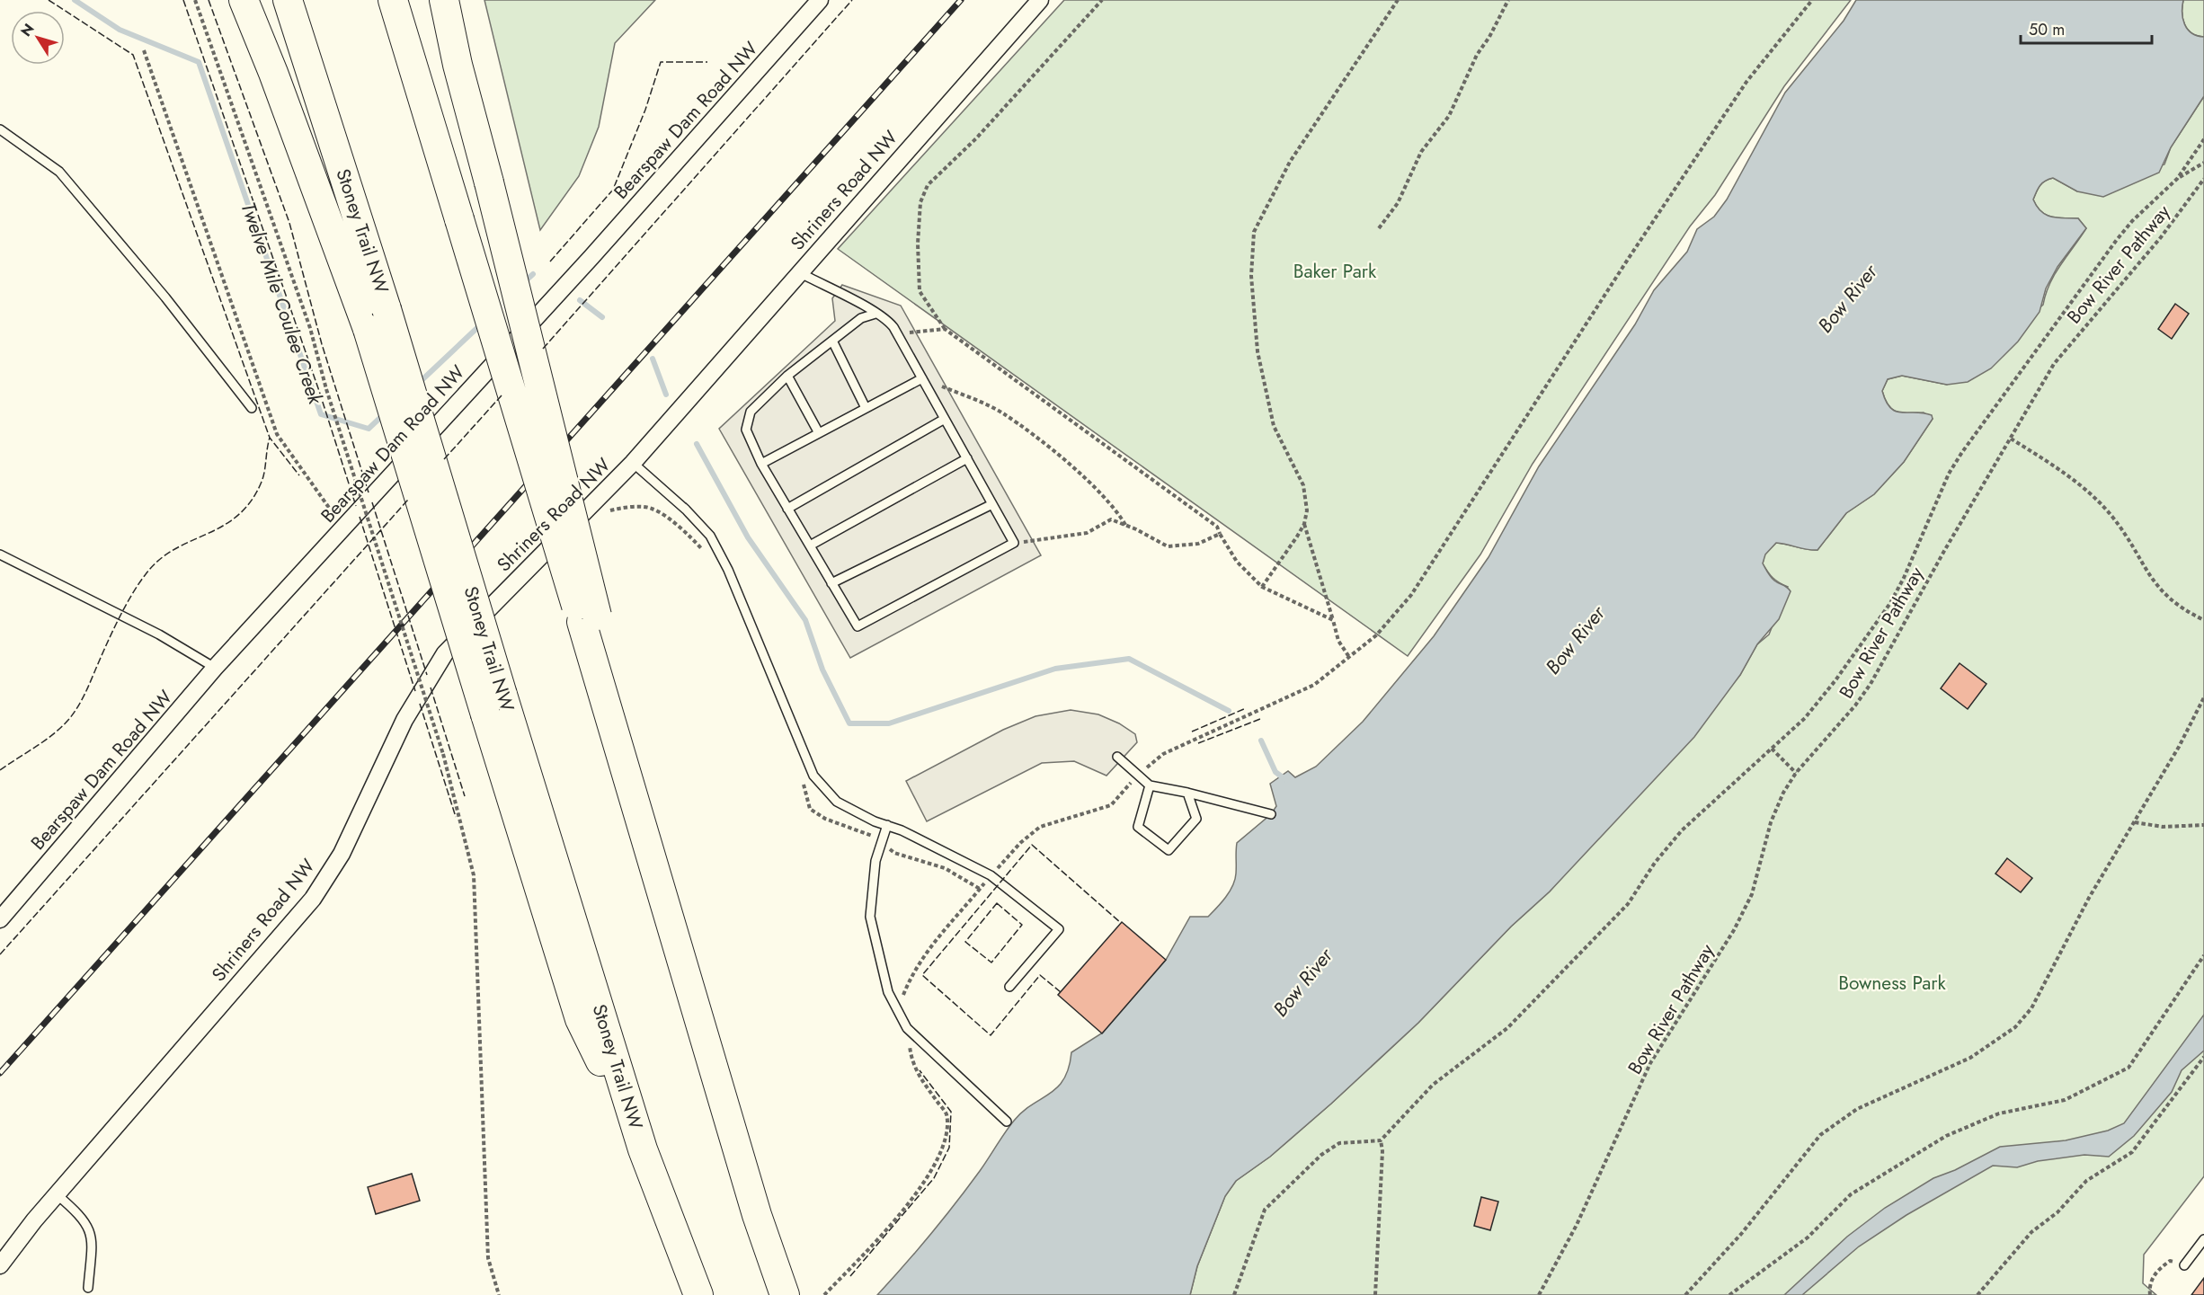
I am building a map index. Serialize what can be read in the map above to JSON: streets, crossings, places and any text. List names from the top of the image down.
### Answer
{
  "streets": {
    "highway": ["Stoney Trail NW"],
    "street": ["Bearspaw Dam Road NW", "Shriners Road NW"],
    "path": ["Bow River Pathway"]
  },
  "water": ["Bow River", "Twelve Mile Coulee Creek"],
  "parks": ["Baker Park", "Bowness Park"],
  "scale_bar": "50 m",
  "north": "top left"
}
